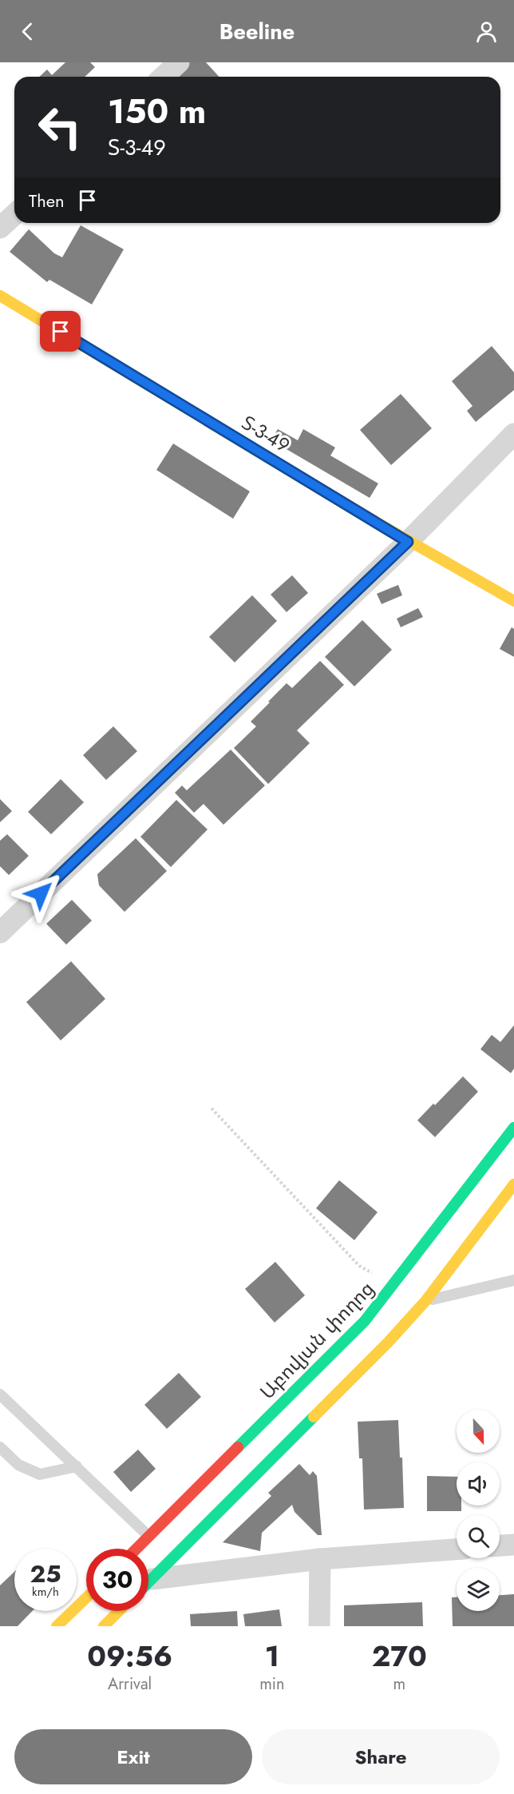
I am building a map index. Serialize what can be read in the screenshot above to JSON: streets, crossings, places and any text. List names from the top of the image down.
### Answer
{
  "streets": {
    "main road": ["Տ-3-49", "Աբովյան փողոց"]
  },
  "north": "bottom",
  "page": {
    "header": "Beeline",
    "turn": ["150 m", "Տ-3-49"],
    "then": "Then",
    "speed": "25 km/h",
    "limit": "30",
    "eta": [
      "09:56",
      "Arrival",
      "1",
      "min",
      "270",
      "m"
    ],
    "buttons": ["Exit", "Share"]
  }
}
